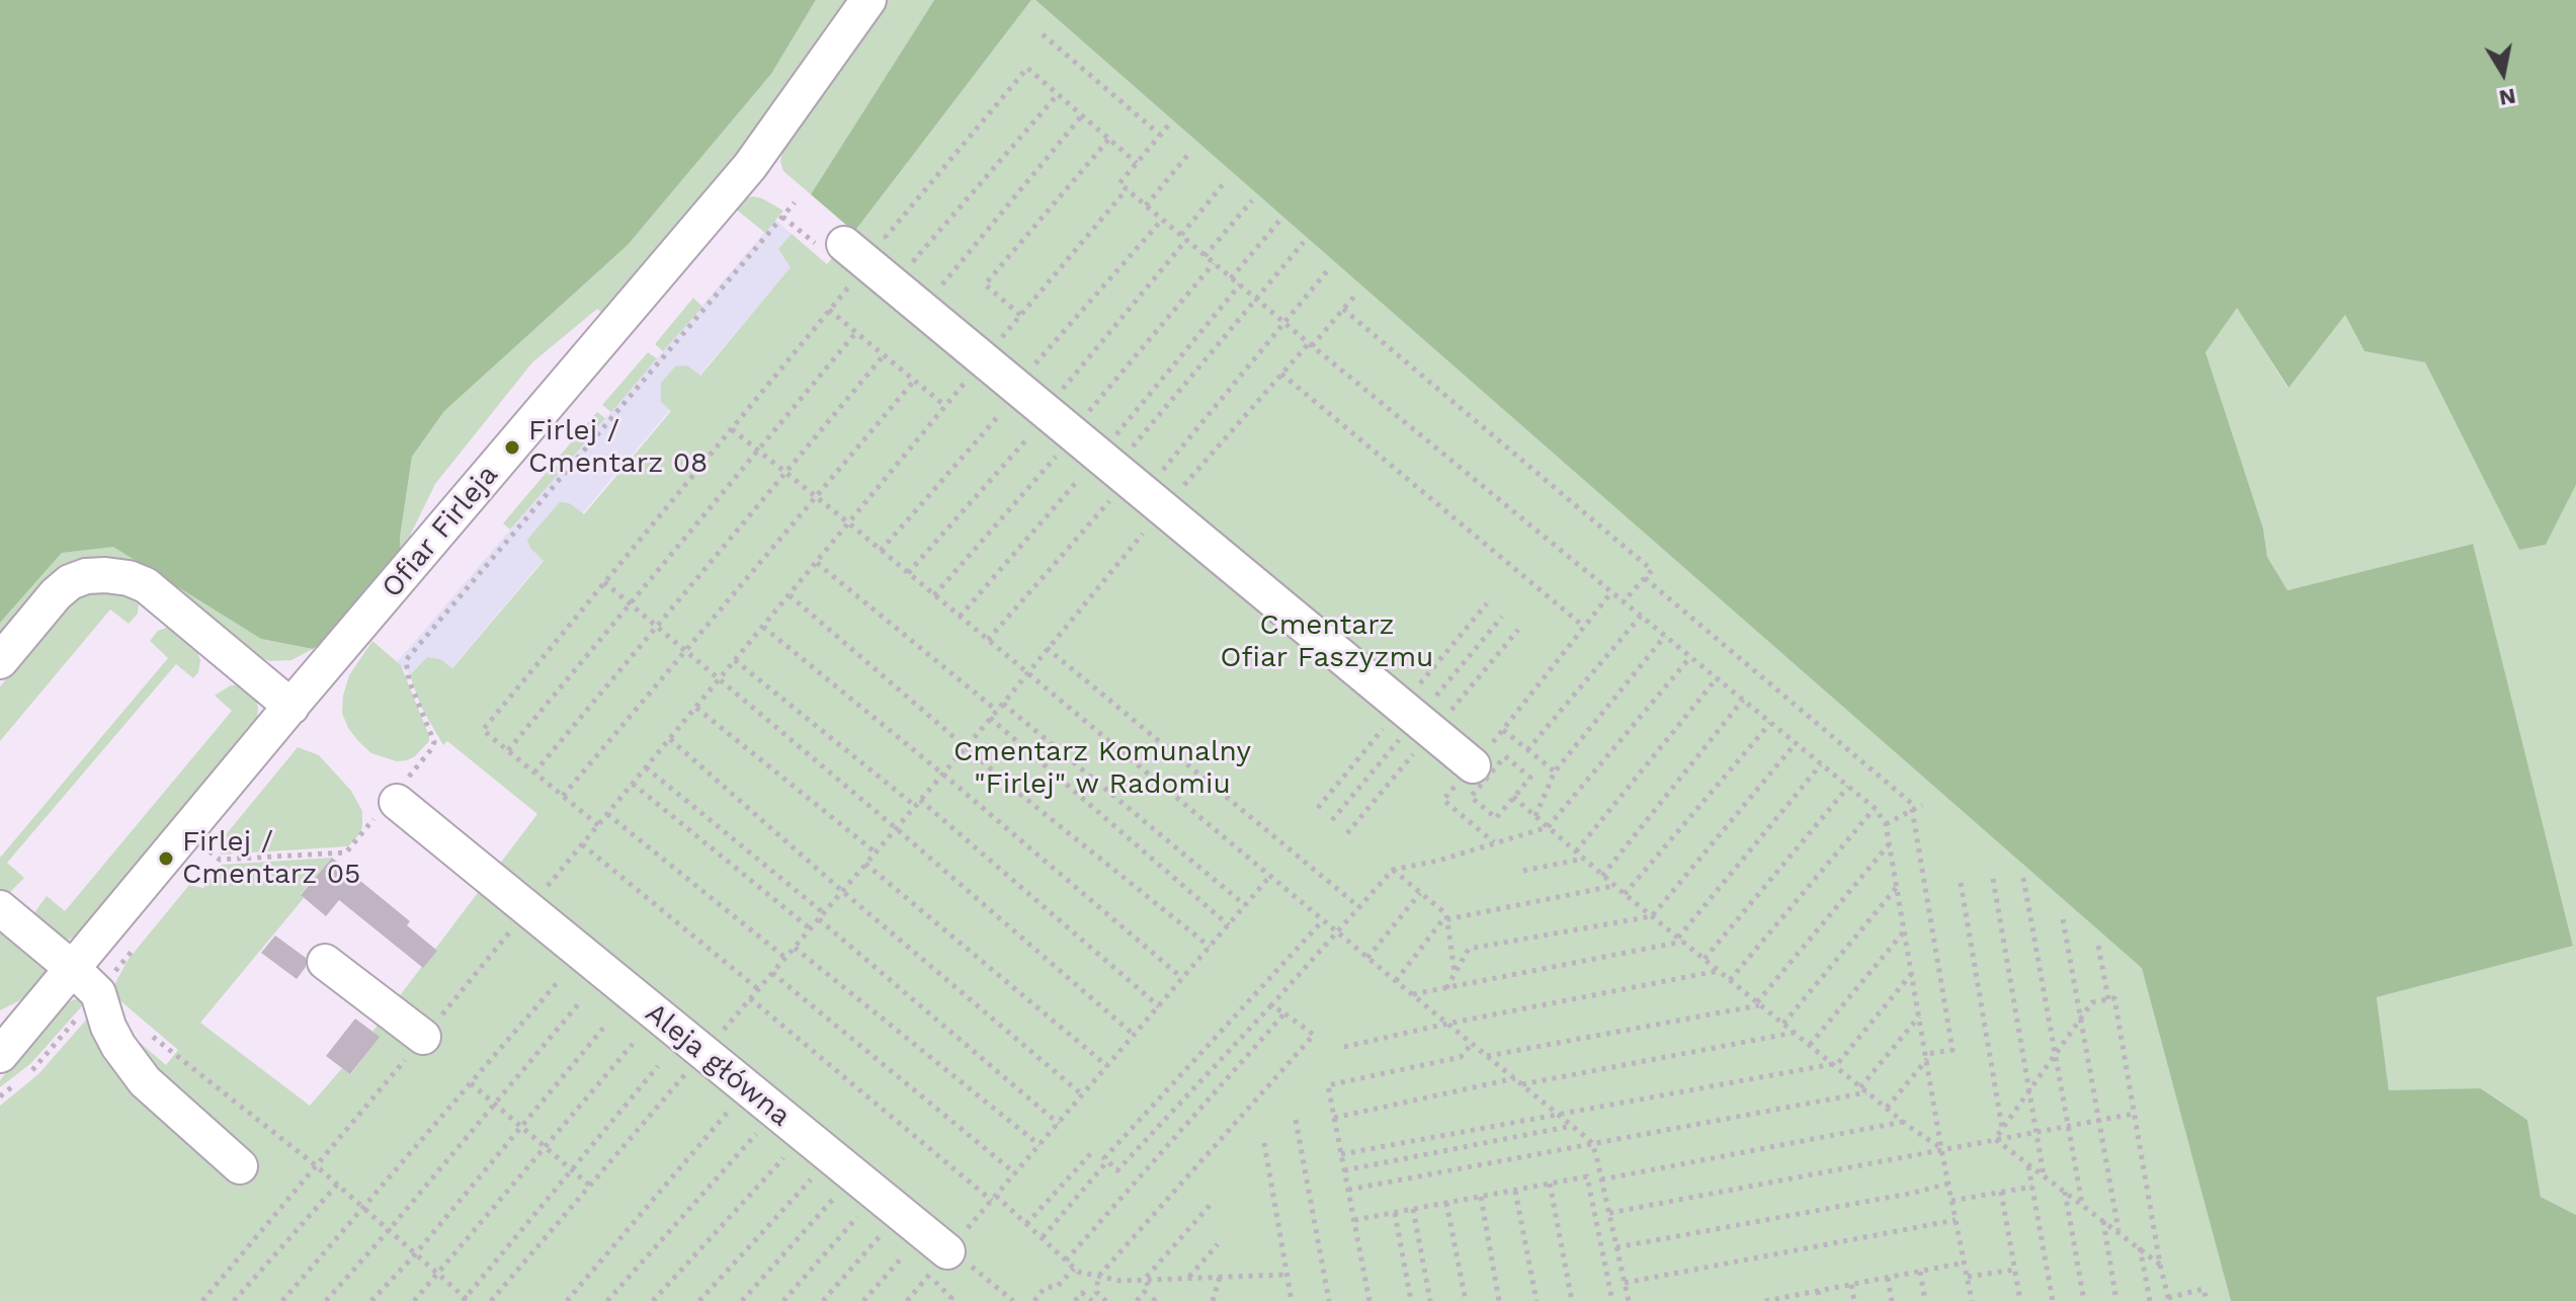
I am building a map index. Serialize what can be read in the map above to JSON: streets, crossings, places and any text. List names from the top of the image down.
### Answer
{
  "streets": {
    "street": ["Ofiar Firleja", "Aleja główna"]
  },
  "parks": ["Cmentarz Ofiar Faszyzmu", "Cmentarz Komunalny \"Firlej\" w Radomiu"],
  "places": ["Firlej / Cmentarz 08", "Firlej / Cmentarz 05"],
  "north": "bottom"
}
